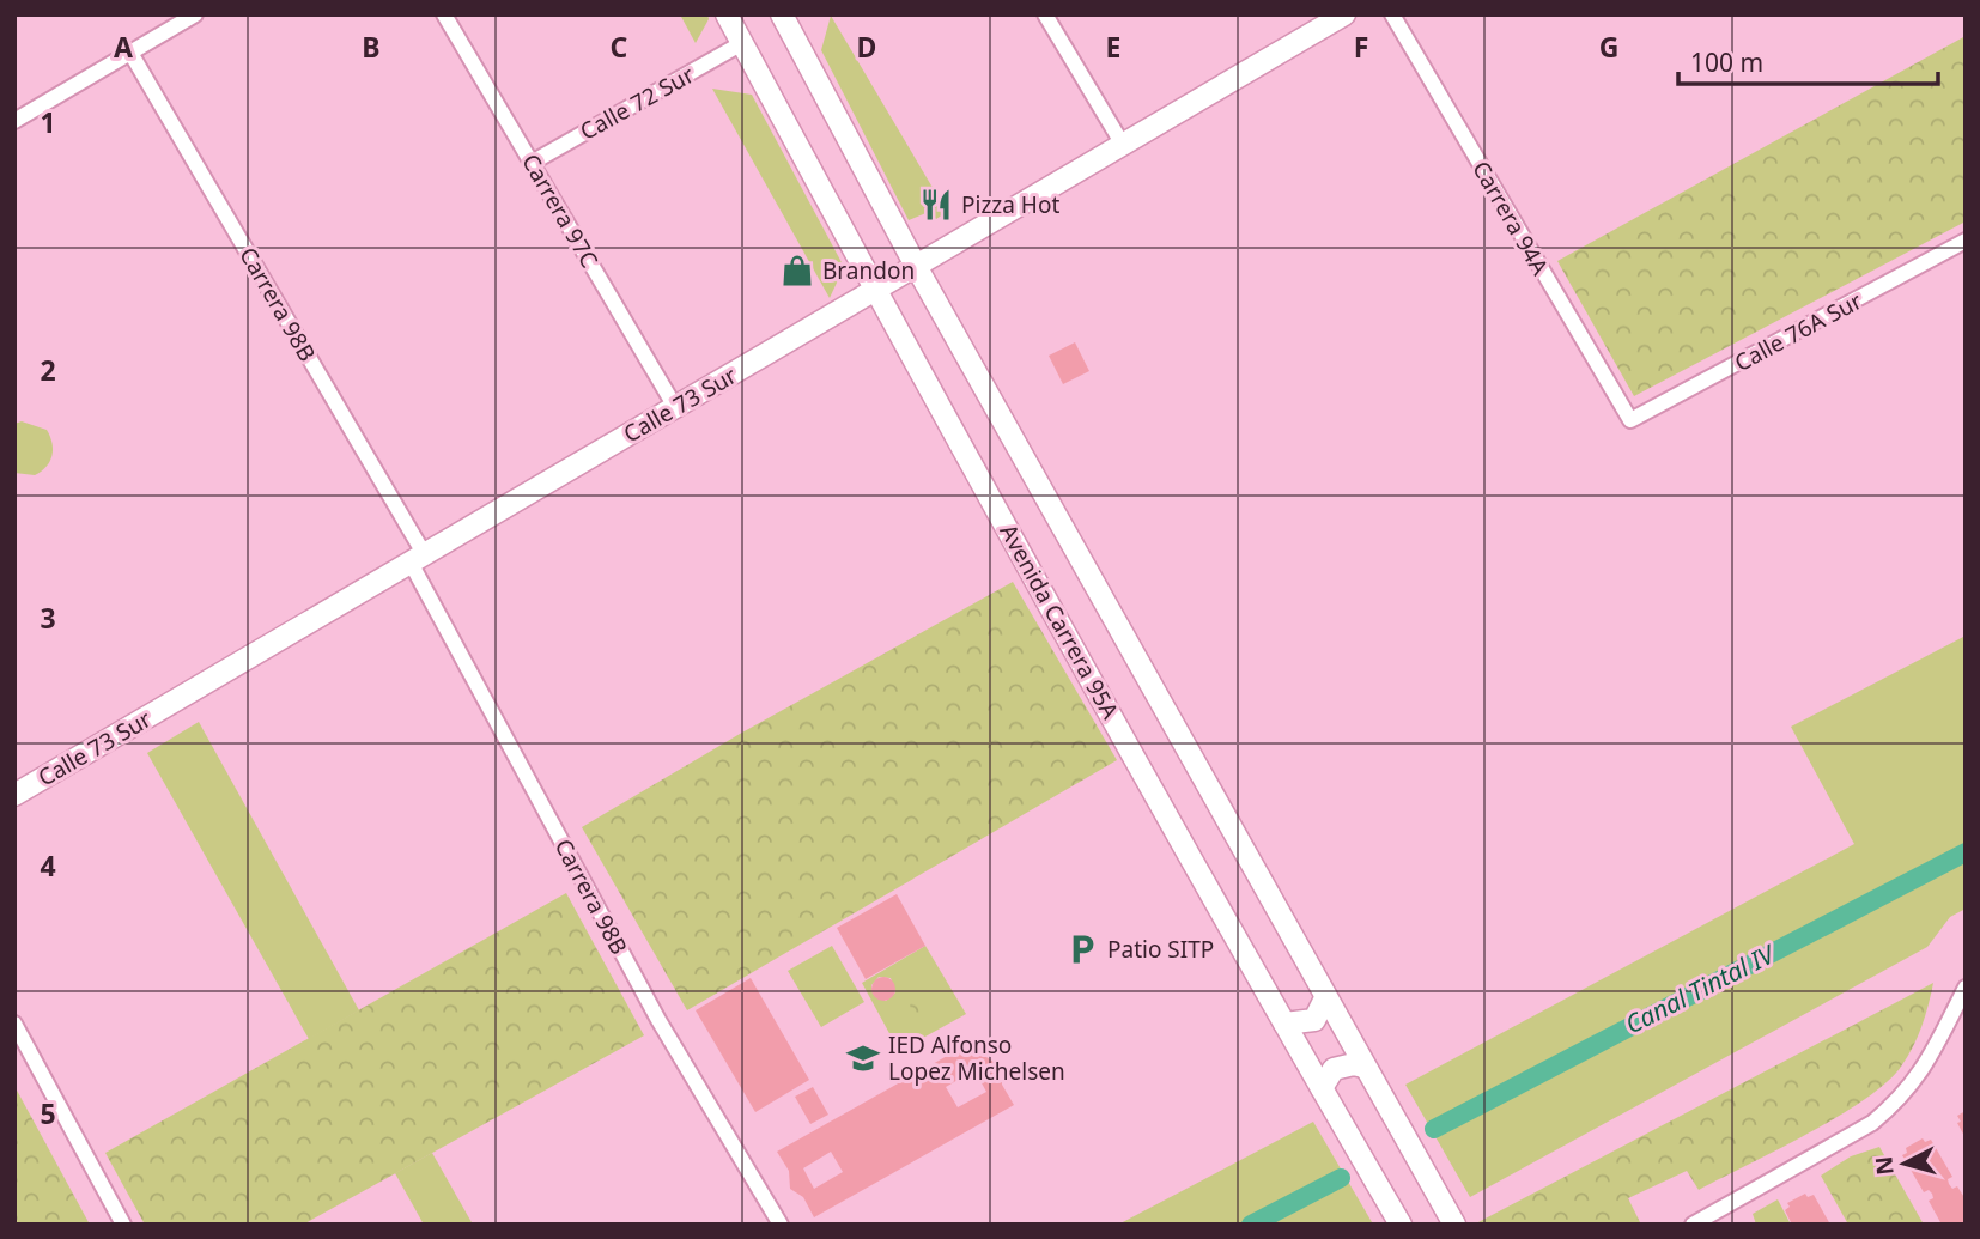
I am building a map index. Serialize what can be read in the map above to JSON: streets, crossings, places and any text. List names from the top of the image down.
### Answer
{
  "streets": {
    "main road": ["Calle 73 Sur", "Avenida Carrera 95A"],
    "street": [
      "Calle 72 Sur",
      "Carrera 97C",
      "Carrera 94A",
      "Carrera 98B",
      "Calle 76A Sur"
    ]
  },
  "crossings": [
    ["Calle 72 Sur", "Carrera 97C"],
    ["Calle 72 Sur", "Avenida Carrera 95A"],
    ["Carrera 97C", "Calle 73 Sur"],
    ["Carrera 94A", "Calle 76A Sur"],
    ["Carrera 98B", "Calle 73 Sur"],
    ["Calle 73 Sur", "Avenida Carrera 95A"]
  ],
  "water": ["Canal Tintal IV"],
  "places": {
    "restaurant": ["Pizza Hot"],
    "shop": ["Brandon"],
    "parking": ["Patio SITP"],
    "school or university": ["IED Alfonso Lopez Michelsen"]
  },
  "scale_bar": "100 m",
  "north": "left",
  "grid": {
    "columns": [
      "A",
      "B",
      "C",
      "D",
      "E",
      "F",
      "G"
    ],
    "rows": [
      "1",
      "2",
      "3",
      "4",
      "5"
    ]
  }
}
